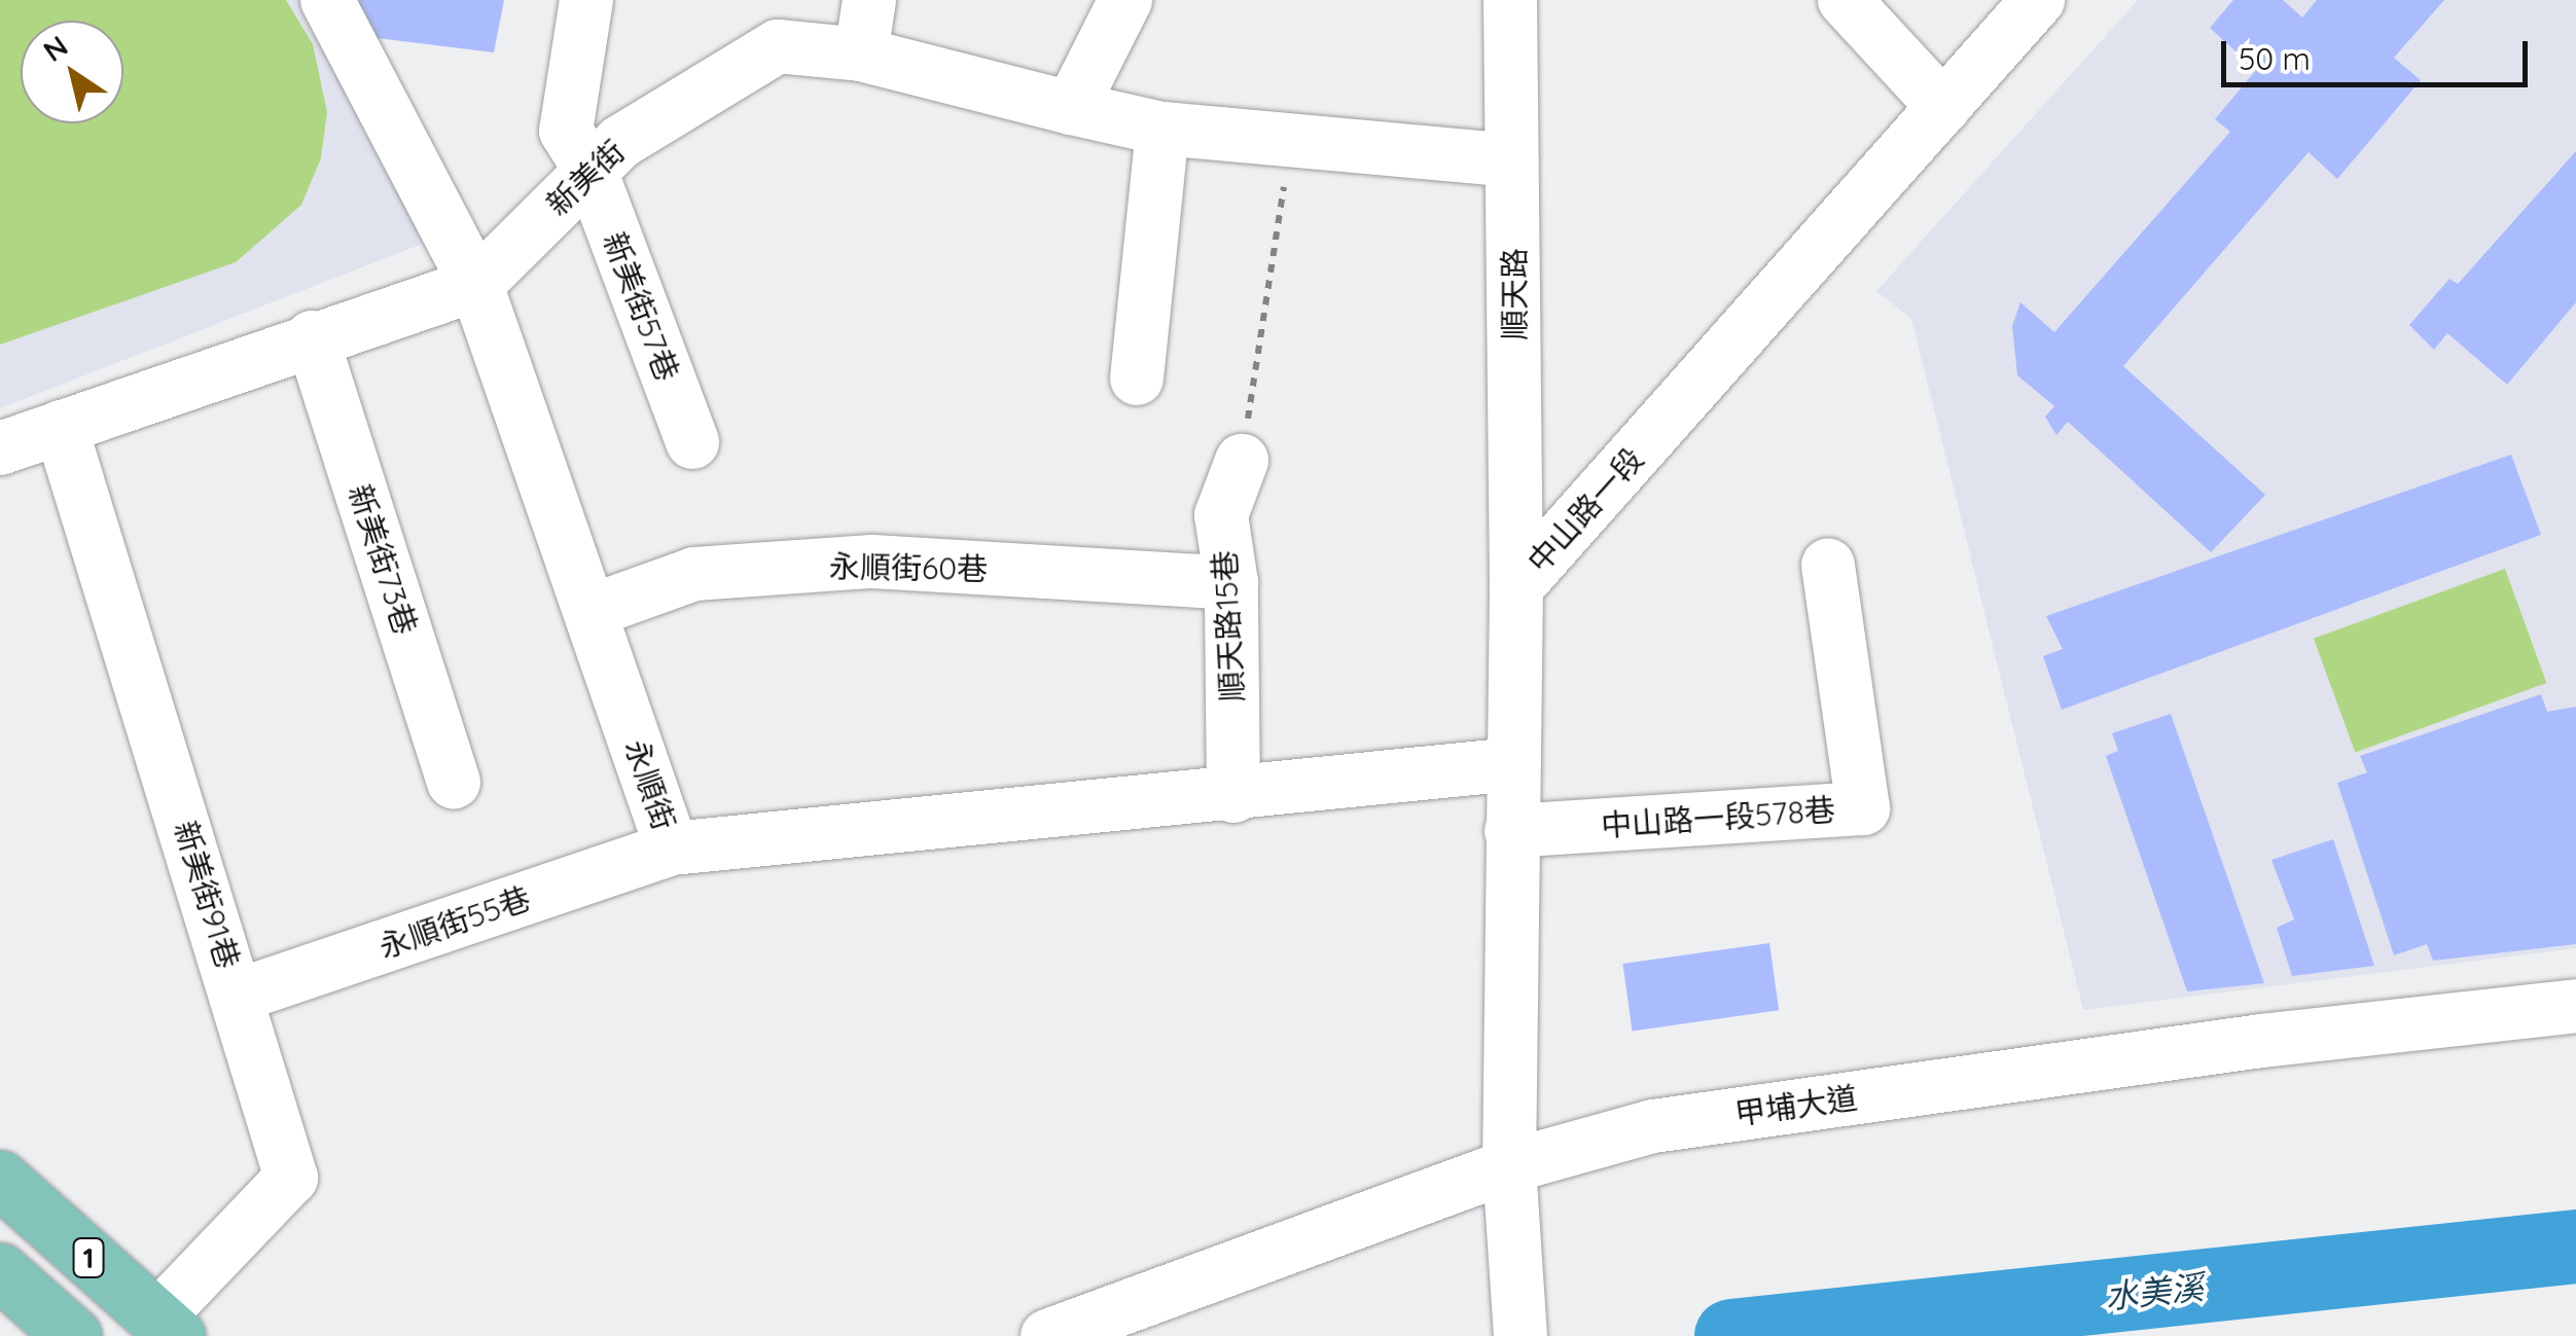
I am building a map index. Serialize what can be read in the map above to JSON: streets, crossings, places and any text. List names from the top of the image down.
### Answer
{
  "streets": {
    "main road": ["1"],
    "street": [
      "新美街",
      "順天路",
      "新美街57巷",
      "中山路一段",
      "新美街73巷",
      "永順街60巷",
      "順天路15巷",
      "永順街",
      "中山路一段578巷",
      "新美街91巷",
      "永順街55巷",
      "甲埔大道"
    ]
  },
  "crossings": [
    ["新美街", "新美街57巷"],
    ["新美街", "新美街73巷"],
    ["新美街", "永順街"],
    ["新美街", "新美街91巷"],
    ["順天路", "中山路一段"],
    ["中山路一段", "永順街"],
    ["中山路一段", "中山路一段578巷"],
    ["中山路一段", "甲埔大道"],
    ["永順街60巷", "順天路15巷"],
    ["永順街60巷", "永順街"],
    ["順天路15巷", "永順街"],
    ["永順街", "永順街55巷"],
    ["新美街91巷", "永順街55巷"],
    ["新美街91巷", "1"]
  ],
  "water": ["水美溪"],
  "scale_bar": "50 m",
  "north": "top left"
}
